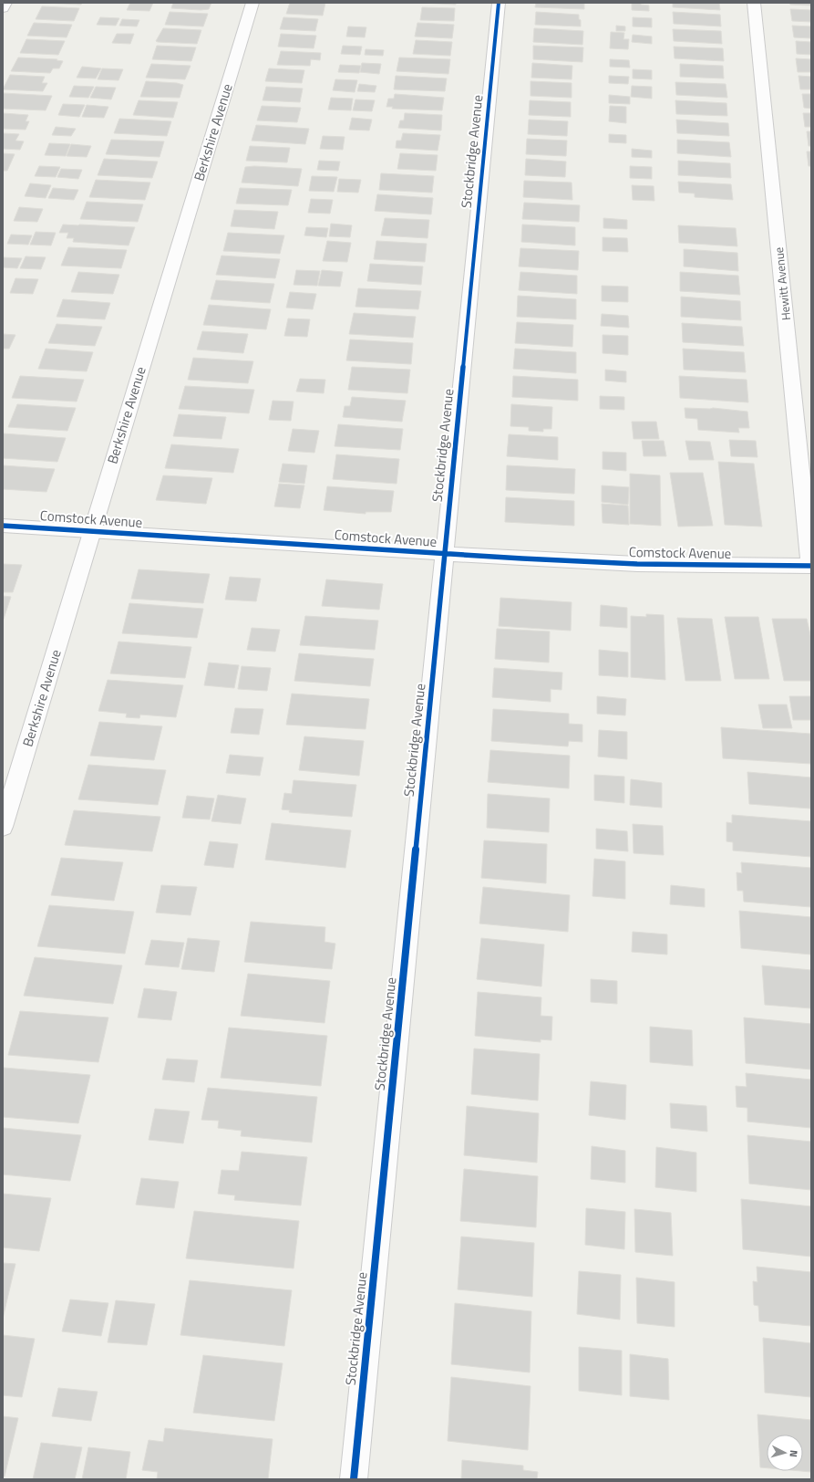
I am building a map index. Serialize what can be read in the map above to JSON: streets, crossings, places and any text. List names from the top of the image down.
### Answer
{
  "streets": {
    "street": [
      "Berkshire Avenue",
      "Stockbridge Avenue",
      "Hewitt Avenue",
      "Comstock Avenue"
    ]
  },
  "crossings": [
    ["Berkshire Avenue", "Comstock Avenue"],
    ["Stockbridge Avenue", "Comstock Avenue"],
    ["Hewitt Avenue", "Comstock Avenue"]
  ],
  "north": "right"
}
